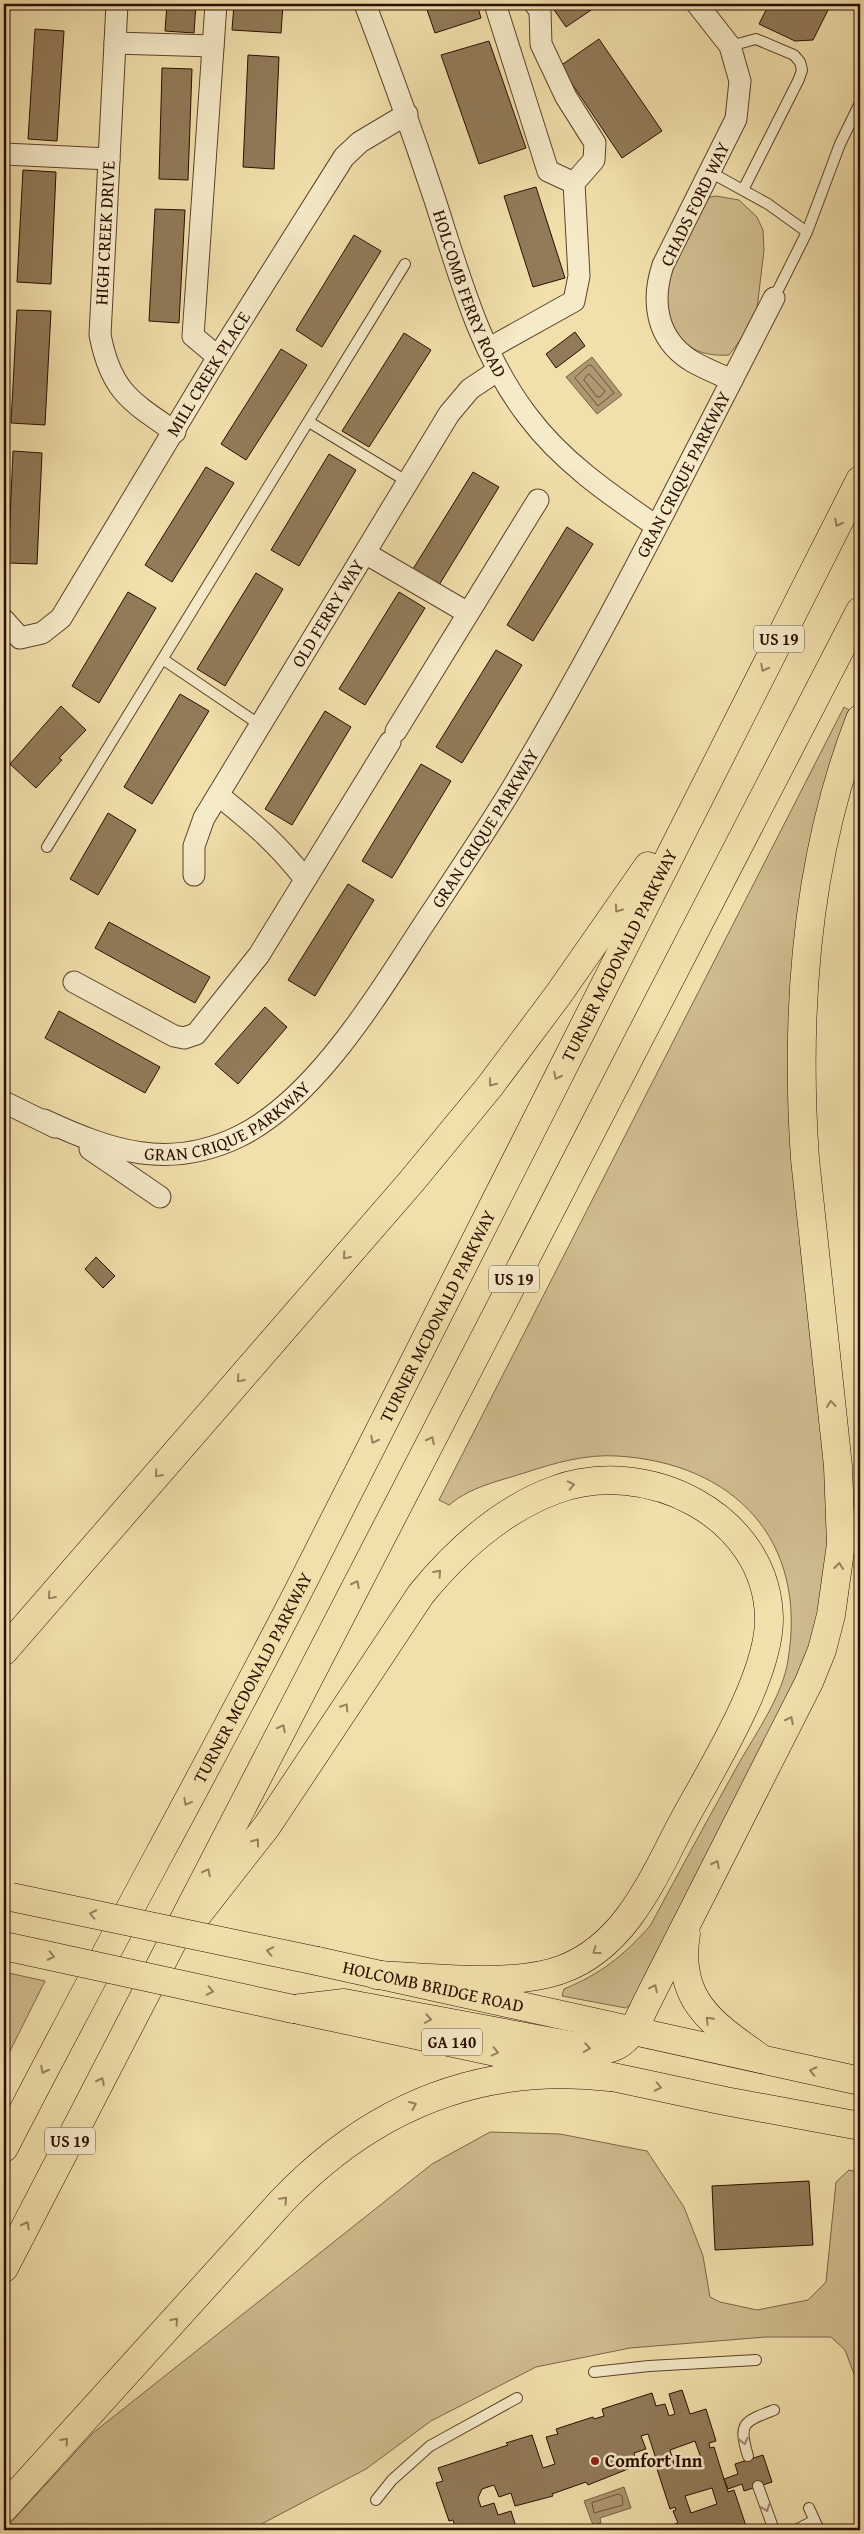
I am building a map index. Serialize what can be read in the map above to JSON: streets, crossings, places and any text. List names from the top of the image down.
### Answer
{
  "streets": {
    "main road": [
      "US 19",
      "TURNER MCDONALD PARKWAY",
      "HOLCOMB BRIDGE ROAD",
      "GA 140"
    ],
    "street": [
      "CHADS FORD WAY",
      "HIGH CREEK DRIVE",
      "HOLCOMB FERRY ROAD",
      "MILL CREEK PLACE",
      "GRAN CRIQUE PARKWAY",
      "OLD FERRY WAY"
    ]
  },
  "crossings": [
    ["CHADS FORD WAY", "GRAN CRIQUE PARKWAY"],
    ["HIGH CREEK DRIVE", "MILL CREEK PLACE"],
    ["HOLCOMB FERRY ROAD", "MILL CREEK PLACE"],
    ["HOLCOMB FERRY ROAD", "GRAN CRIQUE PARKWAY"],
    ["HOLCOMB FERRY ROAD", "OLD FERRY WAY"]
  ],
  "places": ["Comfort Inn"]
}
